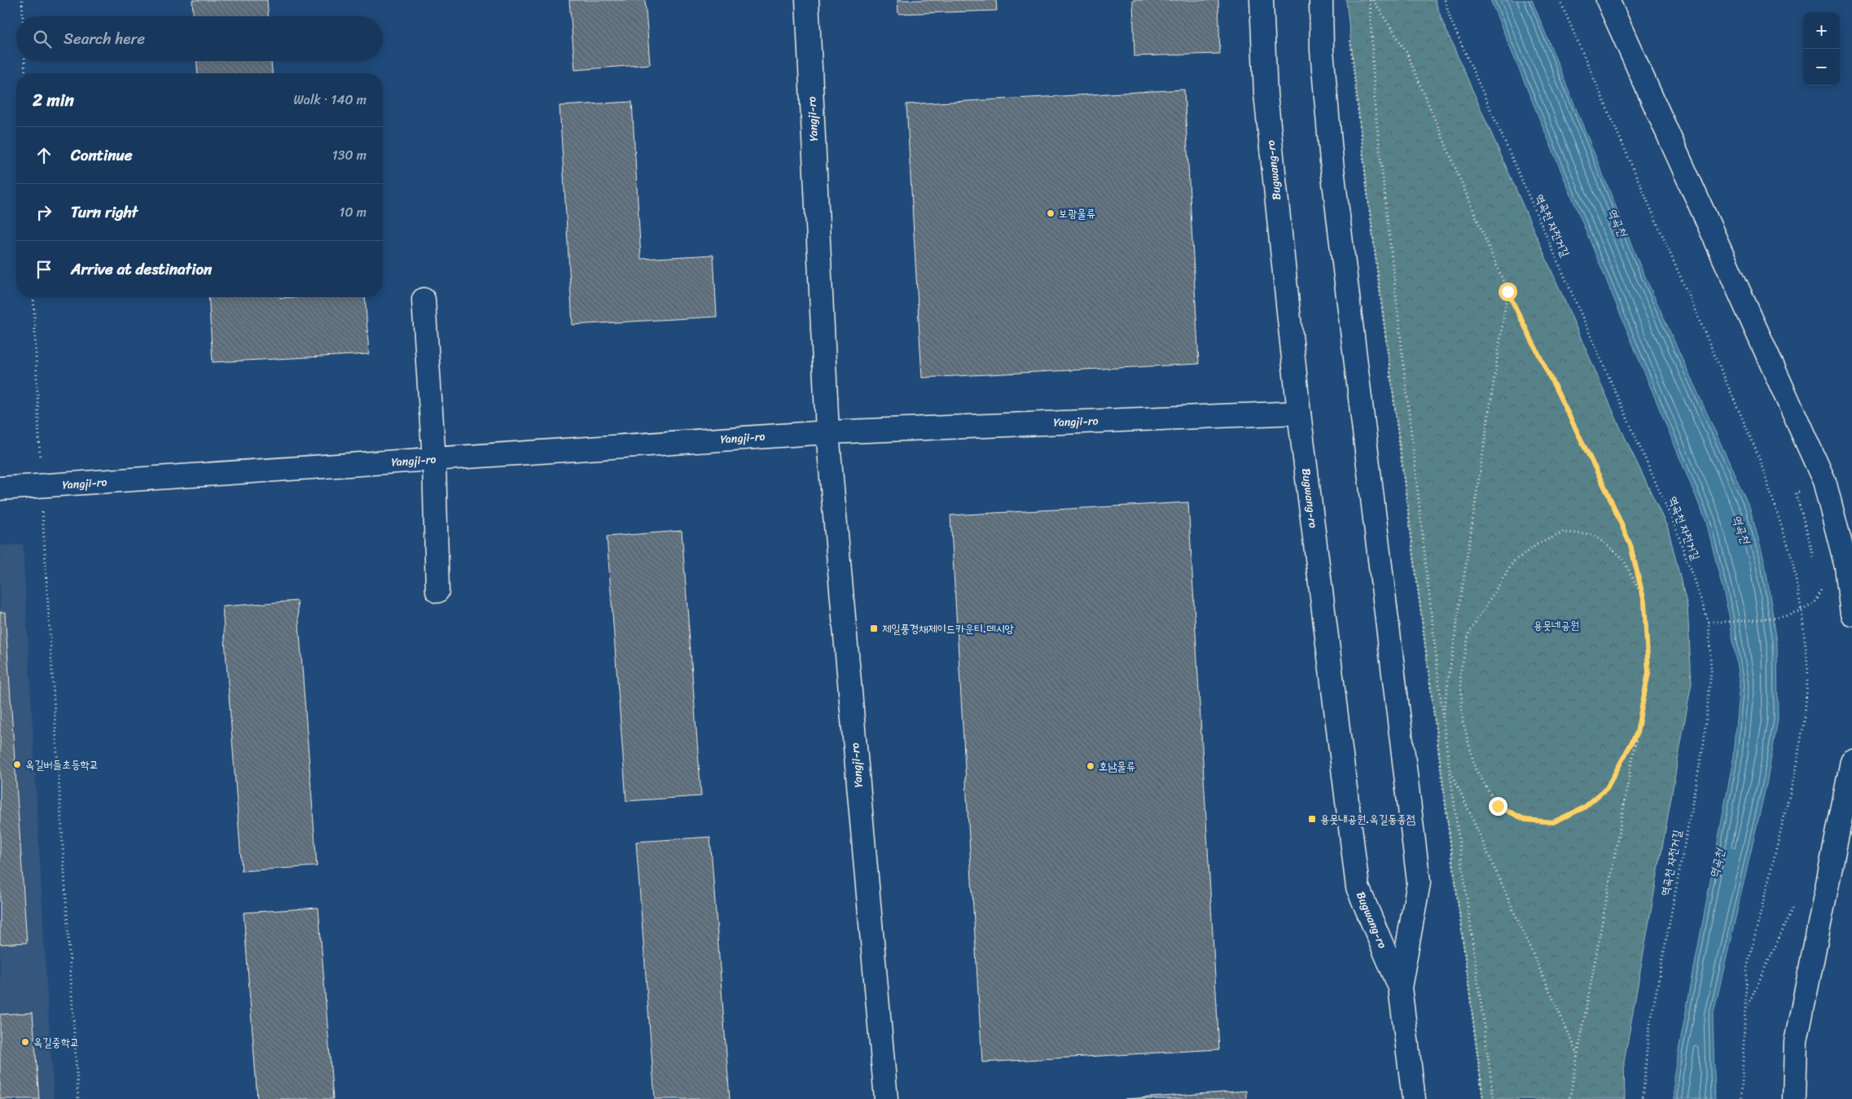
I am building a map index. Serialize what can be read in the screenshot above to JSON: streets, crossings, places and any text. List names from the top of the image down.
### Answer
{
  "streets": {
    "street": ["Yangji-ro", "Bugwang-ro"],
    "path": ["역곡천 자전거길"]
  },
  "crossings": [
    ["Yangji-ro", "Bugwang-ro"]
  ],
  "water": ["역곡천"],
  "parks": ["용못네공원"],
  "places": {
    "other": [
      "보광물류",
      "옥길버들초등학교",
      "호남물류",
      "옥길중학교"
    ],
    "transit": ["제일풍경채제이드카운티.데시앙", "용못내공원.옥길동종점"]
  },
  "page": {
    "map_buttons": ["+", "−"],
    "search": "Search here",
    "heading": ["2 min", "Walk · 140 m"],
    "list": [
      ["Continue", "130 m"],
      ["Turn right", "10 m"],
      "Arrive at destination"
    ]
  }
}
